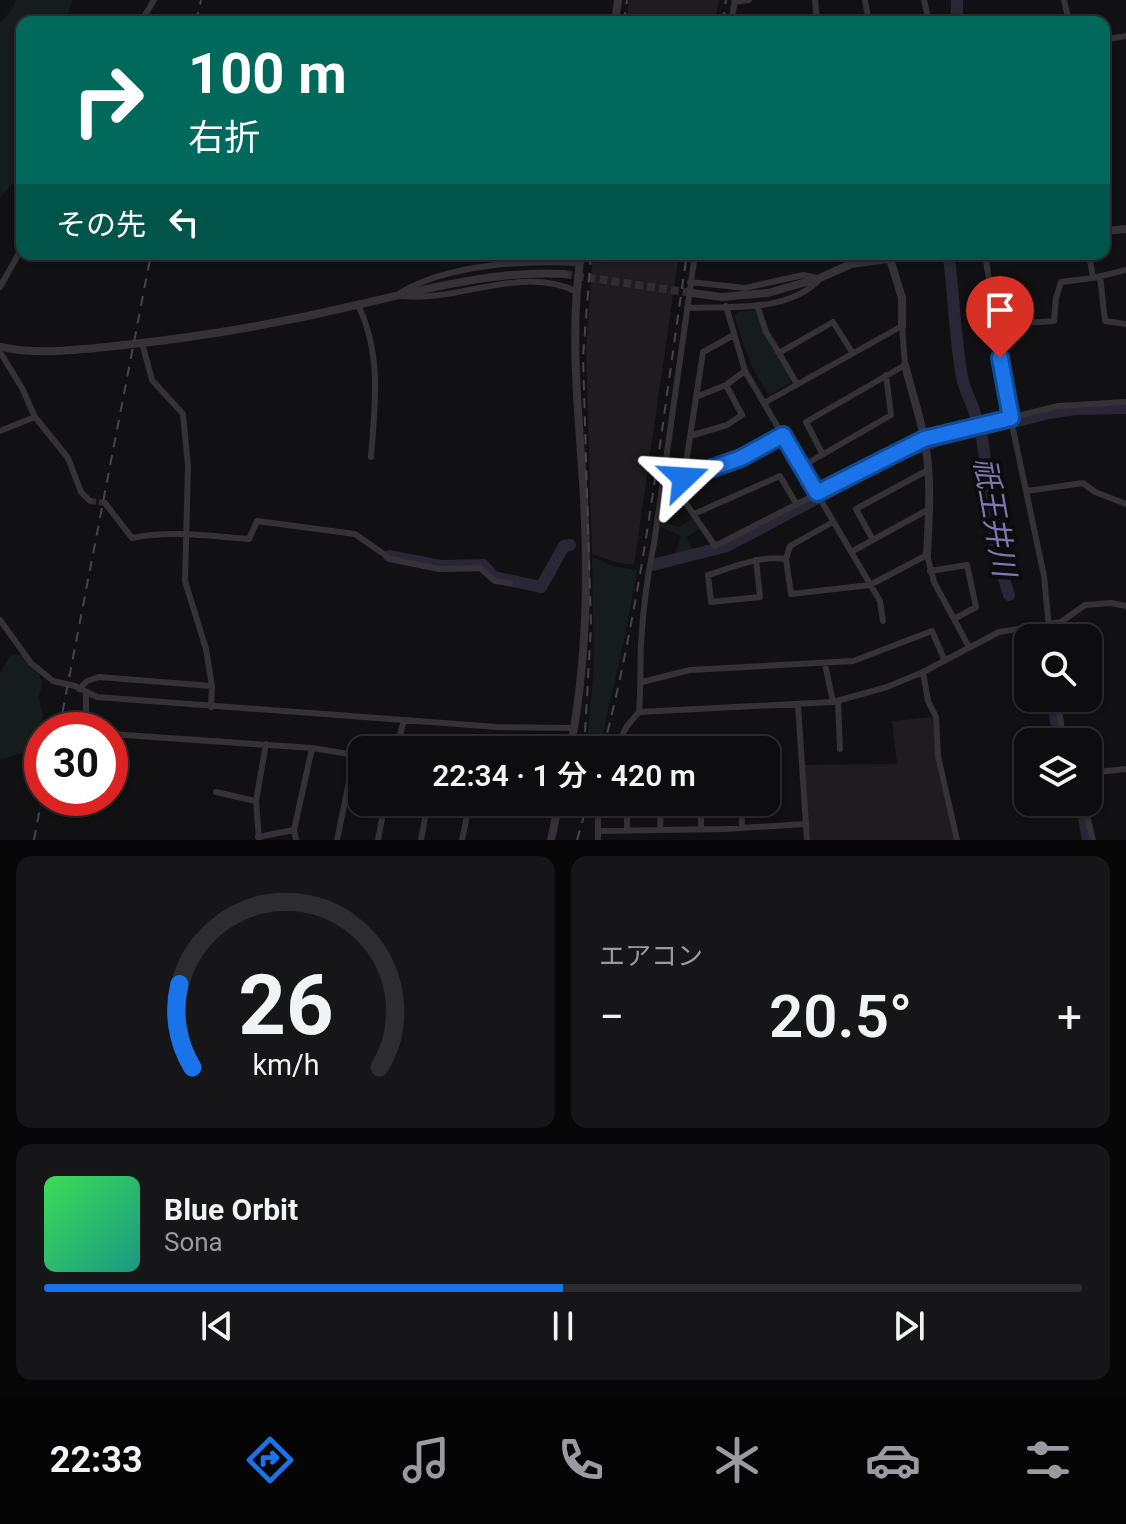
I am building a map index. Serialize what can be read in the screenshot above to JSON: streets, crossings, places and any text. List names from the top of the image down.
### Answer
{
  "water": ["祇王井川"],
  "page": {
    "turn": ["100 m", "右折"],
    "then": "その先",
    "limit": "30",
    "trip": "22:34 · 1 分 · 420 m",
    "tile": "エアコン",
    "heat": ["−", "20.5°", "+"],
    "song": ["Blue Orbit", "Sona"],
    "tabs": "22:33",
    "gauge": ["26", "km/h"]
  }
}
